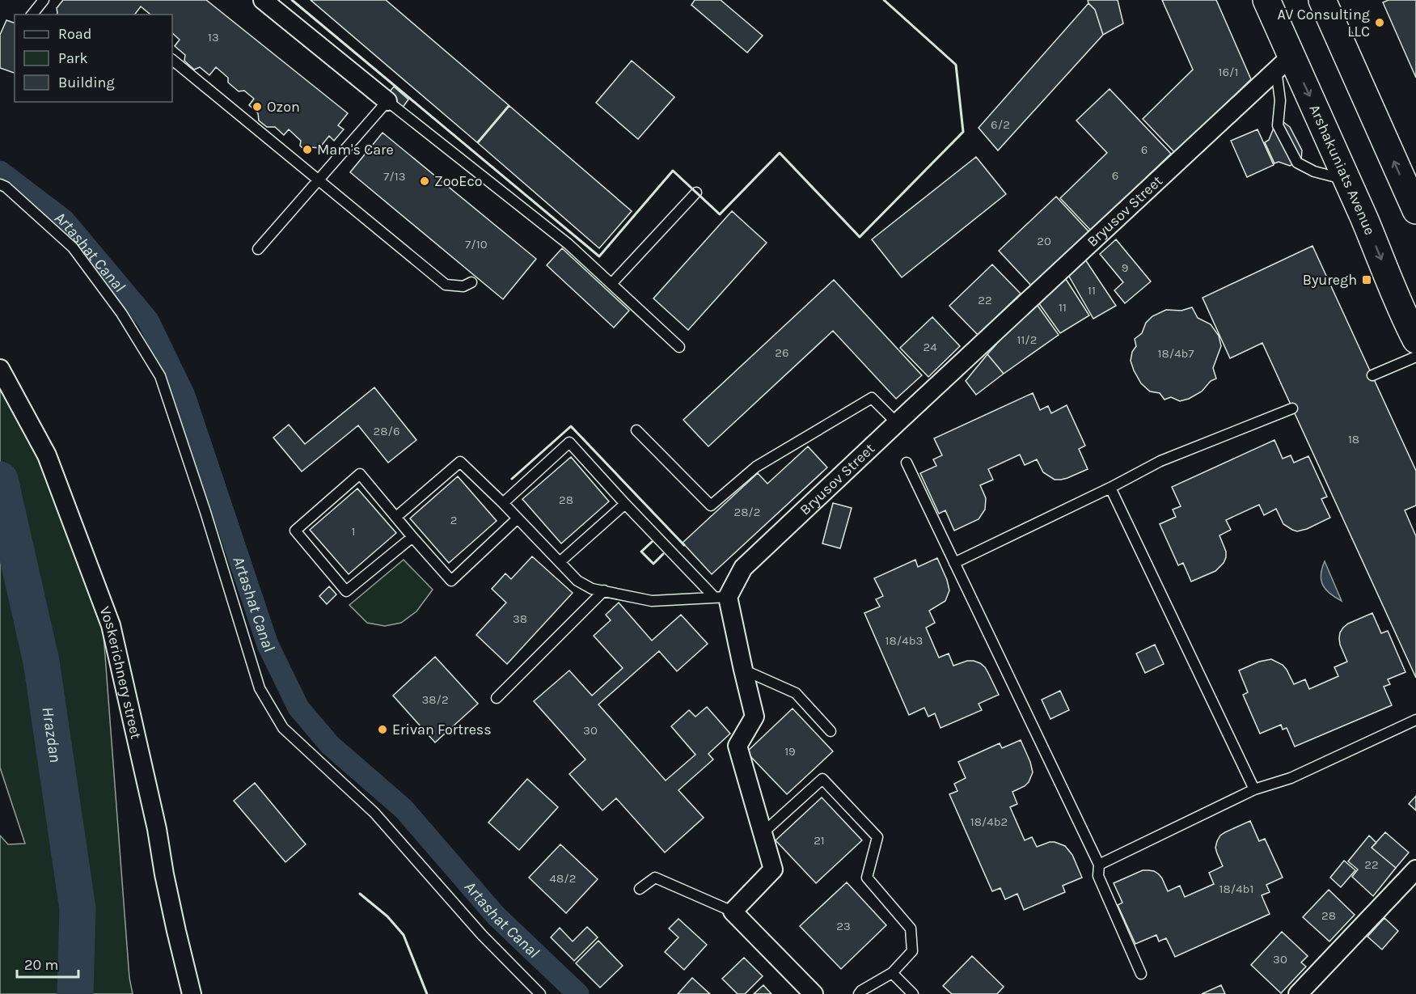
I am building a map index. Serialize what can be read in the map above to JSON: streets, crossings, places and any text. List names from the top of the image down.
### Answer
{
  "streets": {
    "main road": ["Arshakuniats Avenue"],
    "street": ["Bryusov Street", "Voskerichnery street"]
  },
  "crossings": [
    ["Arshakuniats Avenue", "Bryusov Street"]
  ],
  "water": ["Artashat Canal", "Hrazdan"],
  "places": {
    "other": [
      "AV Consulting LLC",
      "Ozon",
      "Mam's Care",
      "ZooEco",
      "Erivan Fortress"
    ],
    "transit": ["Byuregh"]
  },
  "house_numbers": [
    "13",
    "16/1",
    "6/2",
    "6",
    "6",
    "7/13",
    "20",
    "7/10",
    "9",
    "11",
    "22",
    "11",
    "11/2",
    "24",
    "26",
    "18/4b7",
    "28/6",
    "18",
    "28",
    "28/2",
    "2",
    "1",
    "38",
    "18/4b3",
    "38/2",
    "30",
    "19",
    "18/4b2",
    "21",
    "22",
    "48/2",
    "18/4b1",
    "28",
    "23",
    "30"
  ],
  "legend": ["Road", "Park", "Building"],
  "scale_bar": "20 m"
}
